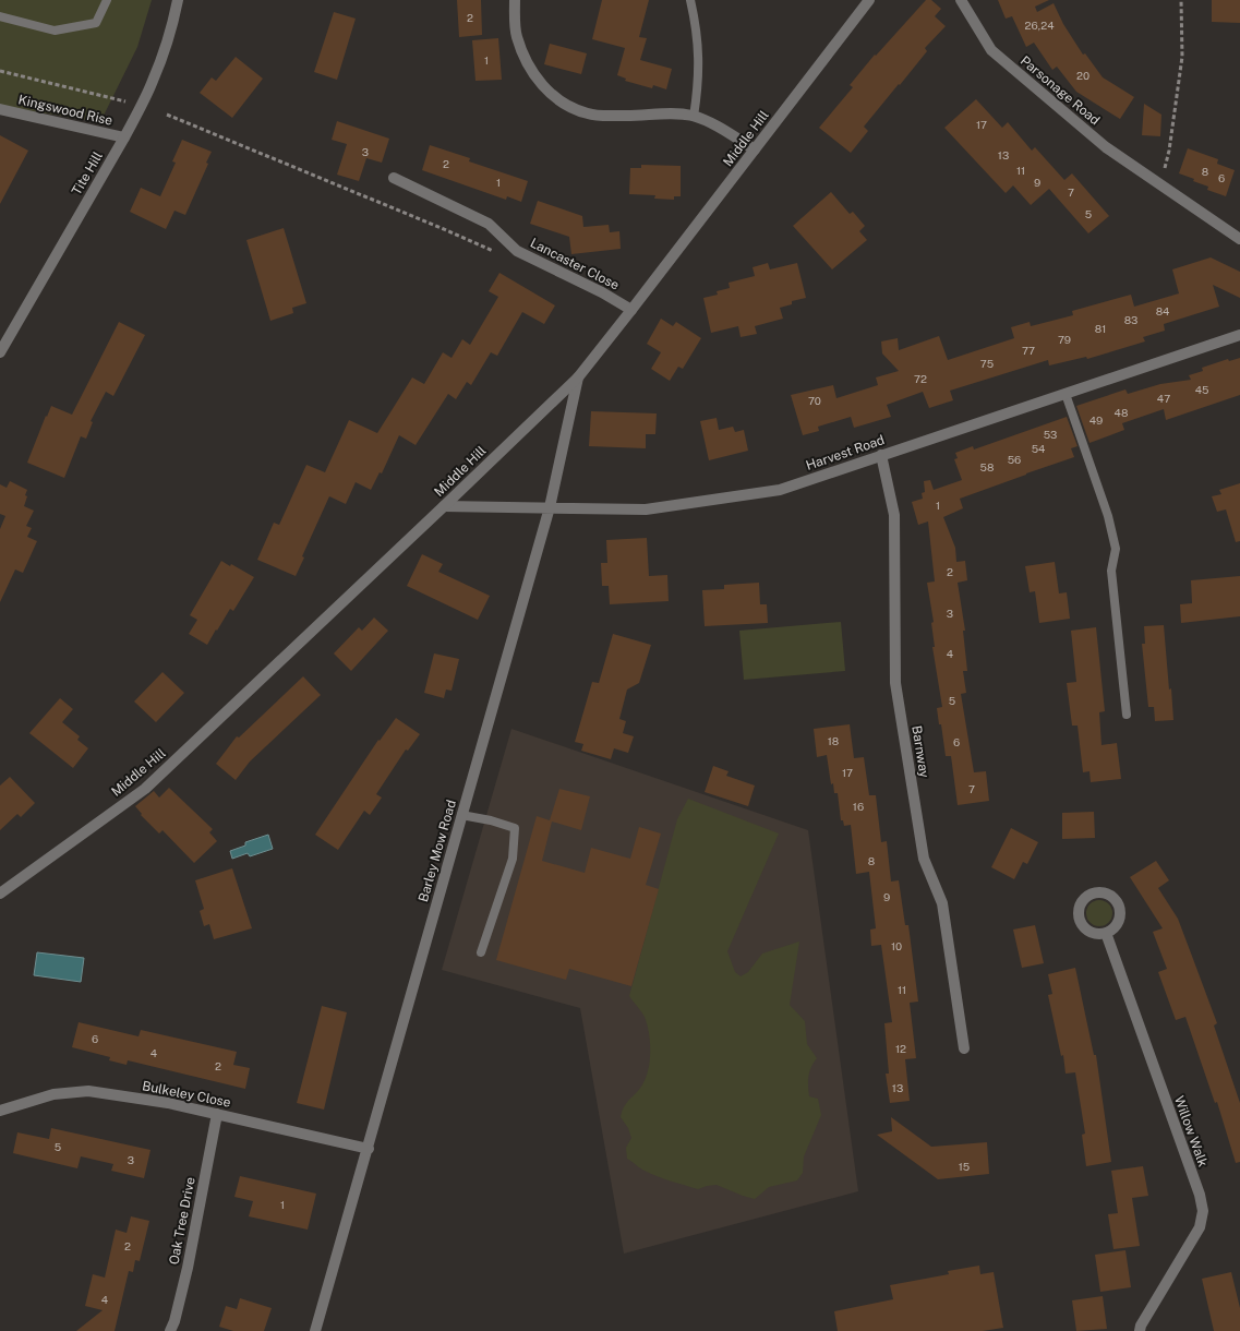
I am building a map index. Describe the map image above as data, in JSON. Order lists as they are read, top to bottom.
{
  "streets": {
    "street": [
      "Parsonage Road",
      "Kingswood Rise",
      "Middle Hill",
      "Tite Hill",
      "Lancaster Close",
      "Harvest Road",
      "Barnway",
      "Barley Mow Road",
      "Bulkeley Close",
      "Willow Walk",
      "Oak Tree Drive"
    ]
  },
  "crossings": [
    ["Kingswood Rise", "Tite Hill"],
    ["Middle Hill", "Lancaster Close"],
    ["Middle Hill", "Harvest Road"],
    ["Middle Hill", "Barley Mow Road"],
    ["Harvest Road", "Barnway"],
    ["Harvest Road", "Barley Mow Road"],
    ["Barley Mow Road", "Bulkeley Close"],
    ["Bulkeley Close", "Oak Tree Drive"]
  ],
  "house_numbers": [
    "2",
    "26,24",
    "1",
    "20",
    "17",
    "3",
    "13",
    "2",
    "11",
    "8",
    "6",
    "1",
    "9",
    "7",
    "5",
    "84",
    "83",
    "81",
    "79",
    "77",
    "75",
    "72",
    "45",
    "47",
    "70",
    "48",
    "49",
    "53",
    "54",
    "56",
    "58",
    "1",
    "2",
    "3",
    "4",
    "5",
    "18",
    "6",
    "17",
    "7",
    "16",
    "8",
    "9",
    "10",
    "11",
    "6",
    "12",
    "4",
    "2",
    "13",
    "5",
    "3",
    "15",
    "1",
    "2",
    "4"
  ]
}
